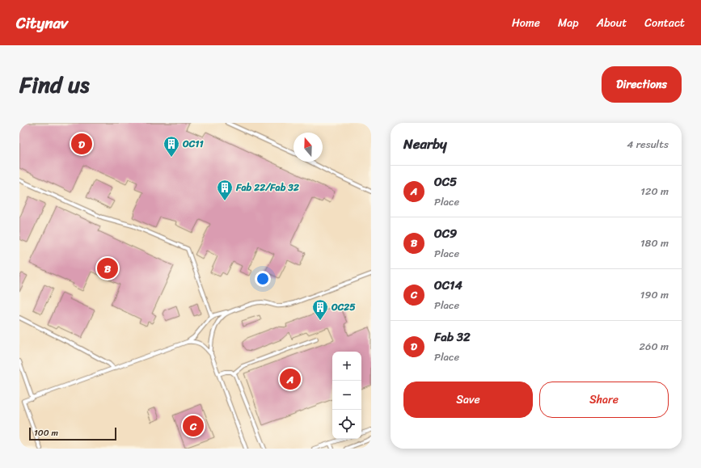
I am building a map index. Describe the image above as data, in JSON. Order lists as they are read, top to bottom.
{
  "places": {
    "building": ["OC11", "Fab 22/Fab 32", "OC25"]
  },
  "scale_bar": "100 m",
  "north": "top",
  "page": {
    "header": "Citynav",
    "nav": [
      "Home",
      "Map",
      "About",
      "Contact"
    ],
    "title": "Find us",
    "buttons": [
      "Directions",
      ["Save", "Share"]
    ],
    "heading": ["Nearby", "4 results"],
    "pins": [
      "D",
      "B",
      "A",
      "C"
    ],
    "list": [
      {
        "mark": "A",
        "name": "OC5",
        "note": "Place",
        "value": "120 m"
      },
      {
        "mark": "B",
        "name": "OC9",
        "note": "Place",
        "value": "180 m"
      },
      {
        "mark": "C",
        "name": "OC14",
        "note": "Place",
        "value": "190 m"
      },
      {
        "mark": "D",
        "name": "Fab 32",
        "note": "Place",
        "value": "260 m"
      }
    ],
    "map_buttons": ["+", "−"],
    "scale": "100 m"
  }
}
